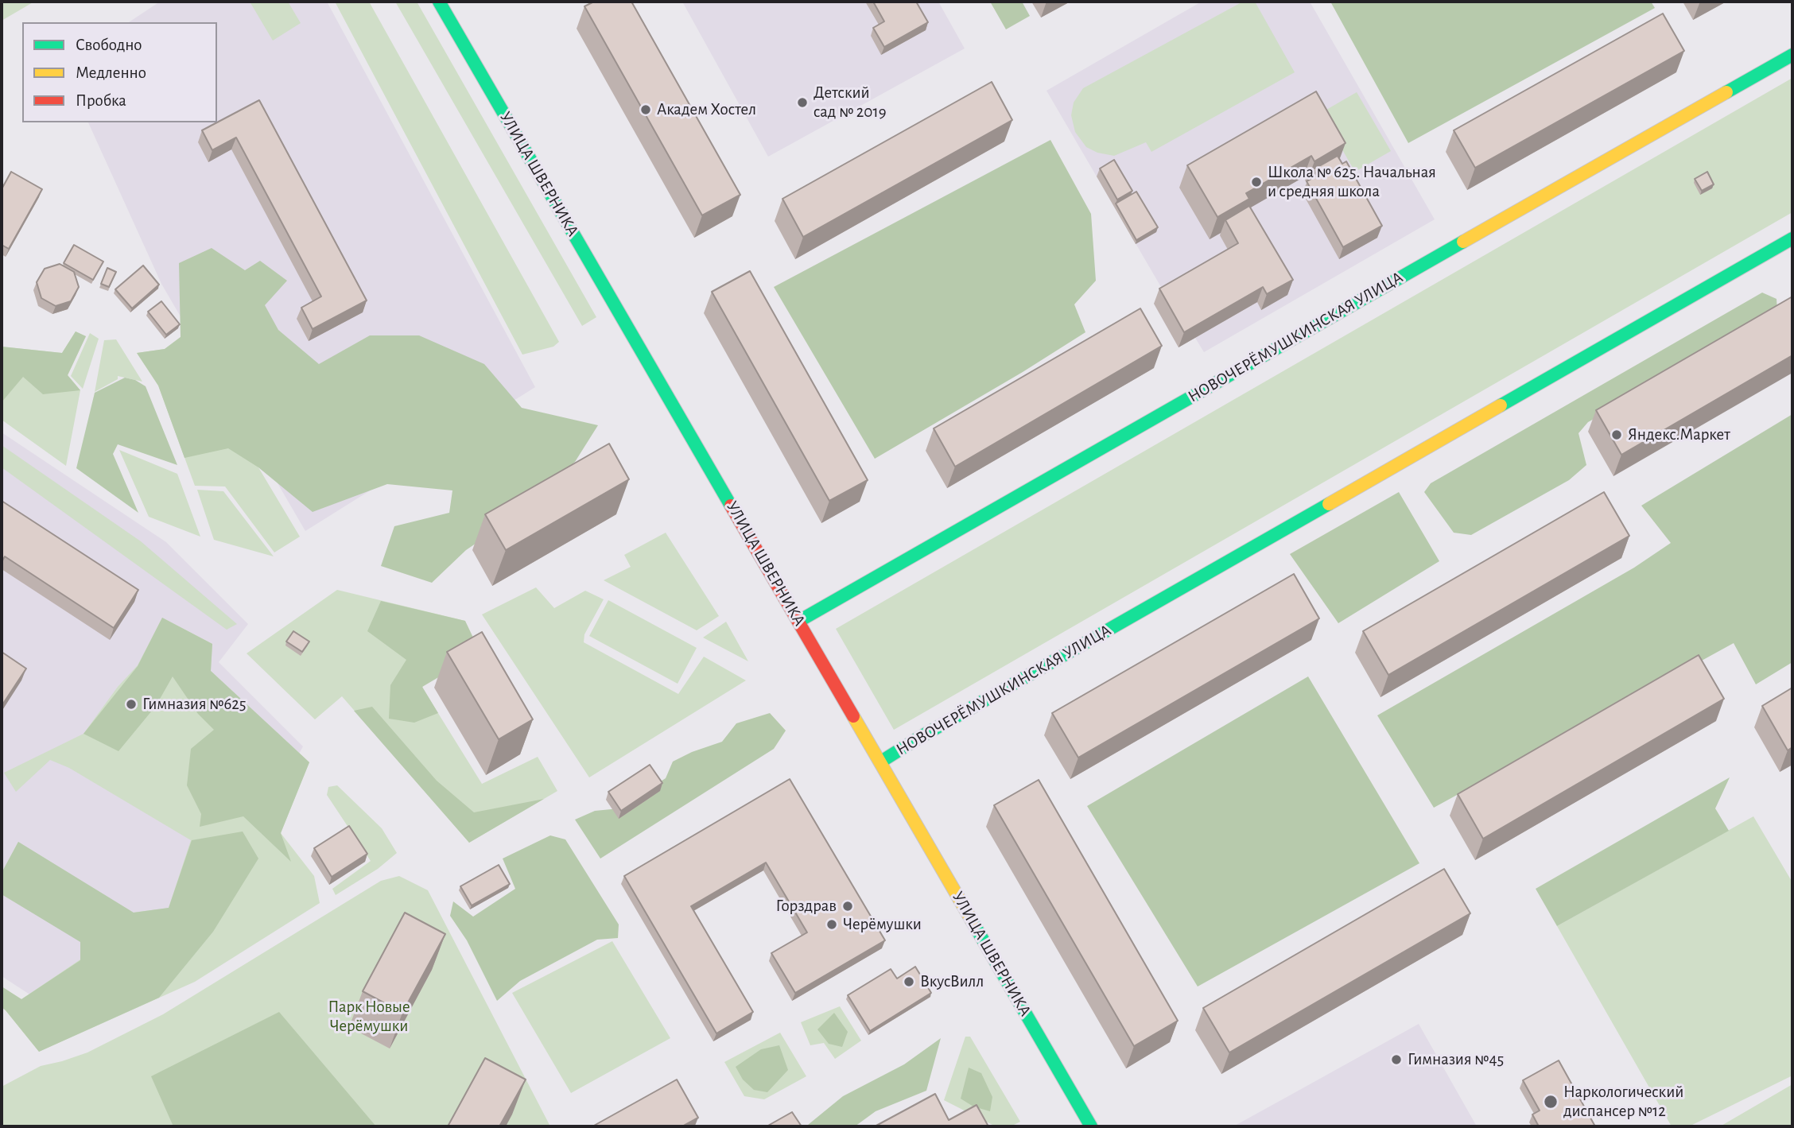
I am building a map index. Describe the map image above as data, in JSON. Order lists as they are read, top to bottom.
{
  "streets": {
    "street": ["УЛИЦА ШВЕРНИКА", "НОВОЧЕРЁМУШКИНСКАЯ УЛИЦА"]
  },
  "crossings": [
    ["УЛИЦА ШВЕРНИКА", "НОВОЧЕРЁМУШКИНСКАЯ УЛИЦА"]
  ],
  "parks": ["Парк Новые Черёмушки"],
  "places": [
    "Детский сад № 2019",
    "Академ Хостел",
    "Школа № 625. Начальная и средняя школа",
    "Яндекс.Маркет",
    "Гимназия №625",
    "Горздрав",
    "Черёмушки",
    "ВкусВилл",
    "Гимназия №45",
    "Наркологический диспансер №12"
  ],
  "legend": ["Свободно", "Медленно", "Пробка"]
}
